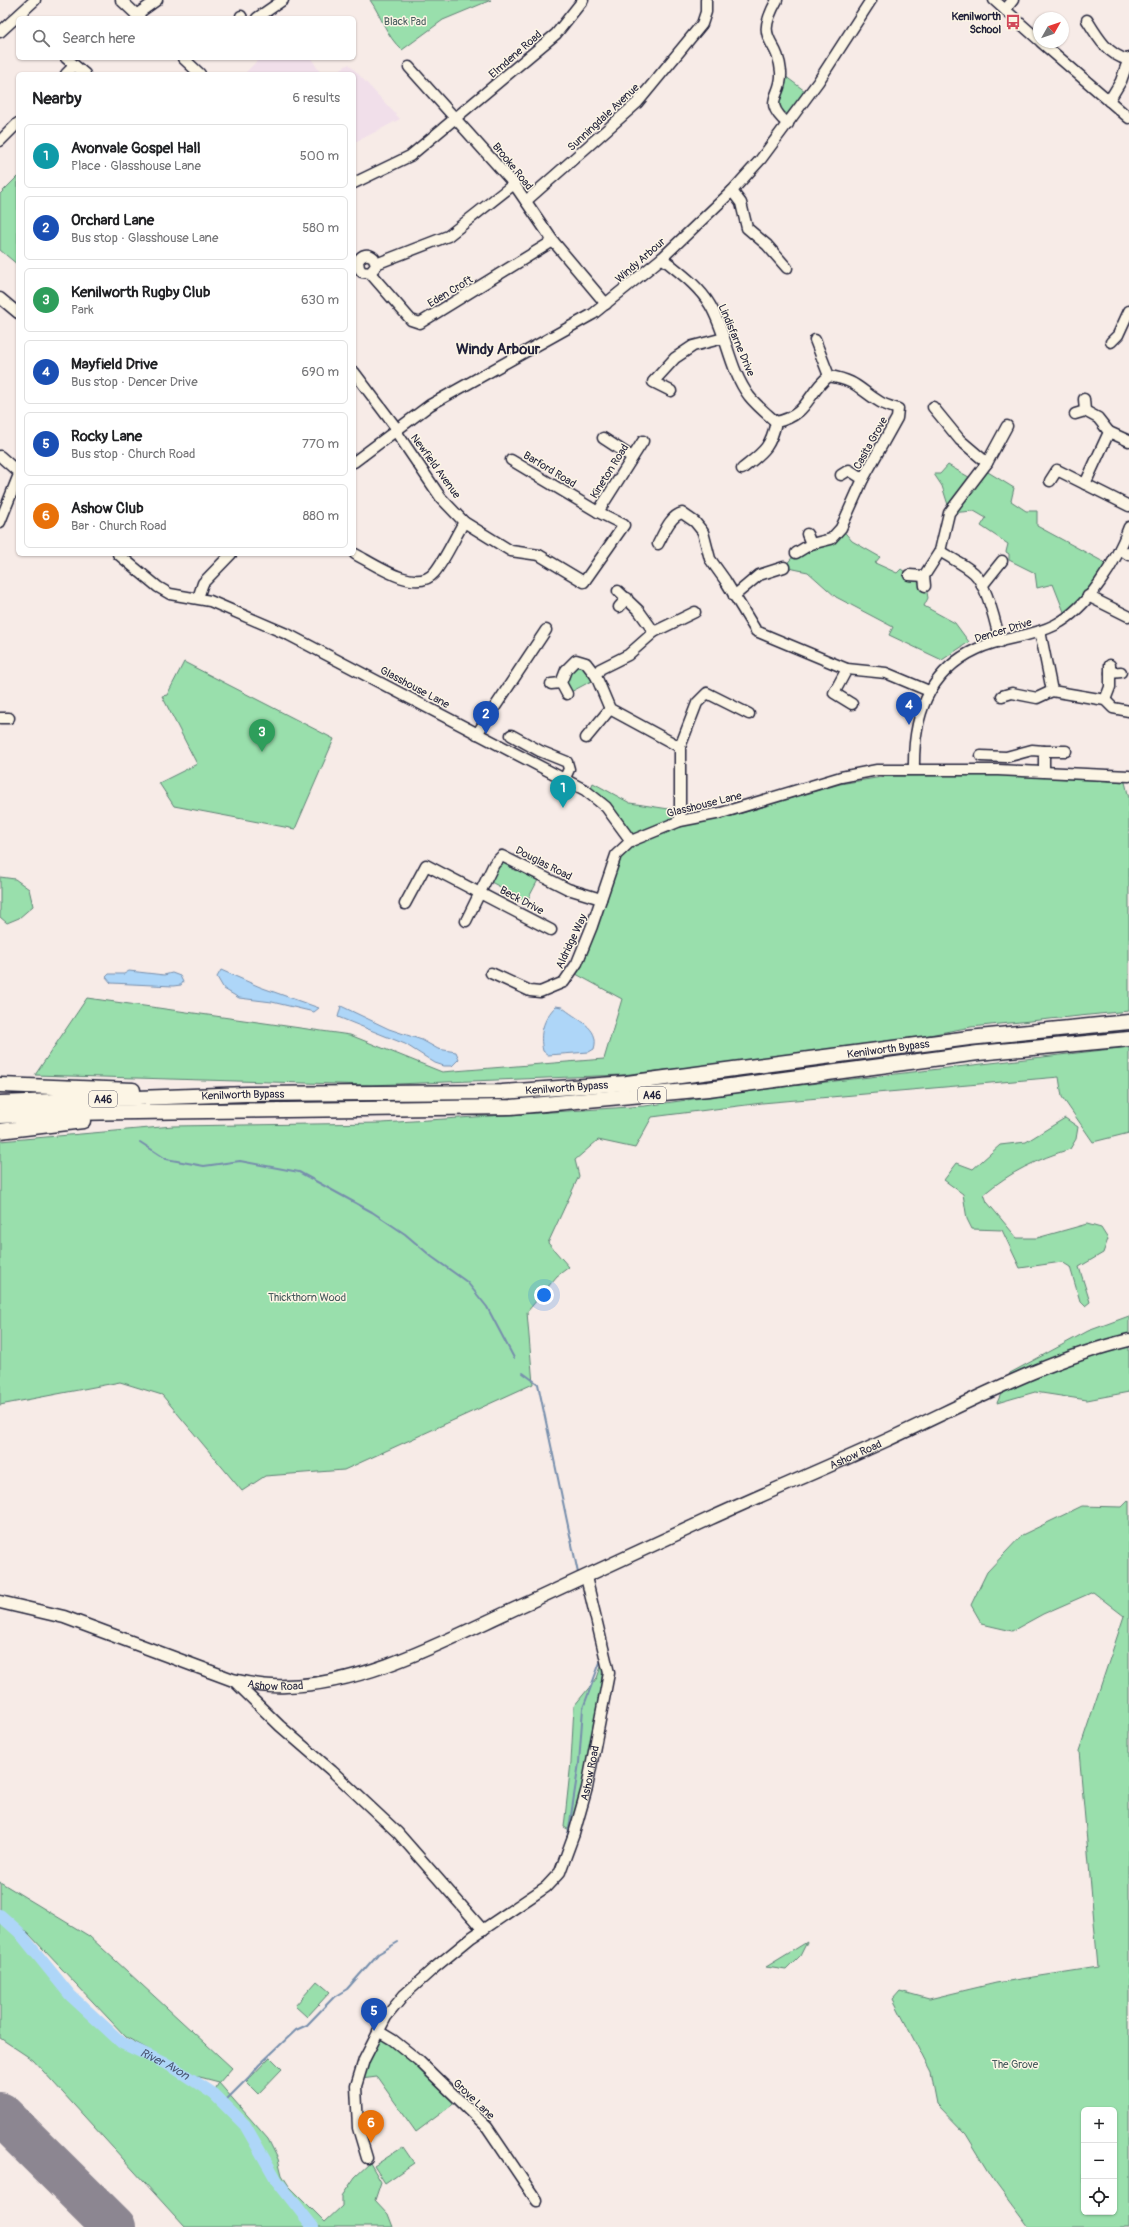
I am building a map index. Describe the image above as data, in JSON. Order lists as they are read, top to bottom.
{
  "streets": {
    "highway": ["Kenilworth Bypass", "A46"],
    "main road": ["Ashow Road"],
    "street": [
      "Elmdene Road",
      "Sunningdale Avenue",
      "Brooke Road",
      "Windy Arbour",
      "Eden Croft",
      "Lindisfarne Drive",
      "Casita Grove",
      "Newfield Avenue",
      "Barford Road",
      "Kineton Road",
      "Dencer Drive",
      "Glasshouse Lane",
      "Douglas Road",
      "Beck Drive",
      "Aldridge Way",
      "Grove Lane"
    ]
  },
  "crossings": [
    ["Elmdene Road", "Brooke Road"],
    ["Sunningdale Avenue", "Brooke Road"],
    ["Brooke Road", "Windy Arbour"],
    ["Brooke Road", "Eden Croft"],
    ["Windy Arbour", "Lindisfarne Drive"],
    ["Windy Arbour", "Newfield Avenue"],
    ["Newfield Avenue", "Kineton Road"],
    ["Barford Road", "Kineton Road"],
    ["Dencer Drive", "Glasshouse Lane"],
    ["Glasshouse Lane", "Aldridge Way"],
    ["Douglas Road", "Beck Drive"],
    ["Douglas Road", "Aldridge Way"],
    ["Ashow Road", "Grove Lane"]
  ],
  "districts": ["Windy Arbour"],
  "water": ["River Avon"],
  "parks": ["Black Pad", "Thickthorn Wood", "The Grove"],
  "places": {
    "bus stop": ["Kenilworth School"]
  },
  "north": "top right",
  "page": {
    "search": "Search here",
    "heading": ["Nearby", "6 results"],
    "list": [
      {
        "mark": "1",
        "name": "Avonvale Gospel Hall",
        "note": "Place · Glasshouse Lane",
        "value": "500 m"
      },
      {
        "mark": "2",
        "name": "Orchard Lane",
        "note": "Bus stop · Glasshouse Lane",
        "value": "580 m"
      },
      {
        "mark": "3",
        "name": "Kenilworth Rugby Club",
        "note": "Park",
        "value": "630 m"
      },
      {
        "mark": "4",
        "name": "Mayfield Drive",
        "note": "Bus stop · Dencer Drive",
        "value": "690 m"
      },
      {
        "mark": "5",
        "name": "Rocky Lane",
        "note": "Bus stop · Church Road",
        "value": "770 m"
      },
      {
        "mark": "6",
        "name": "Ashow Club",
        "note": "Bar · Church Road",
        "value": "880 m"
      }
    ],
    "pins": [
      "4",
      "2",
      "3",
      "1",
      "5",
      "6"
    ],
    "map_buttons": ["+", "−"]
  }
}
